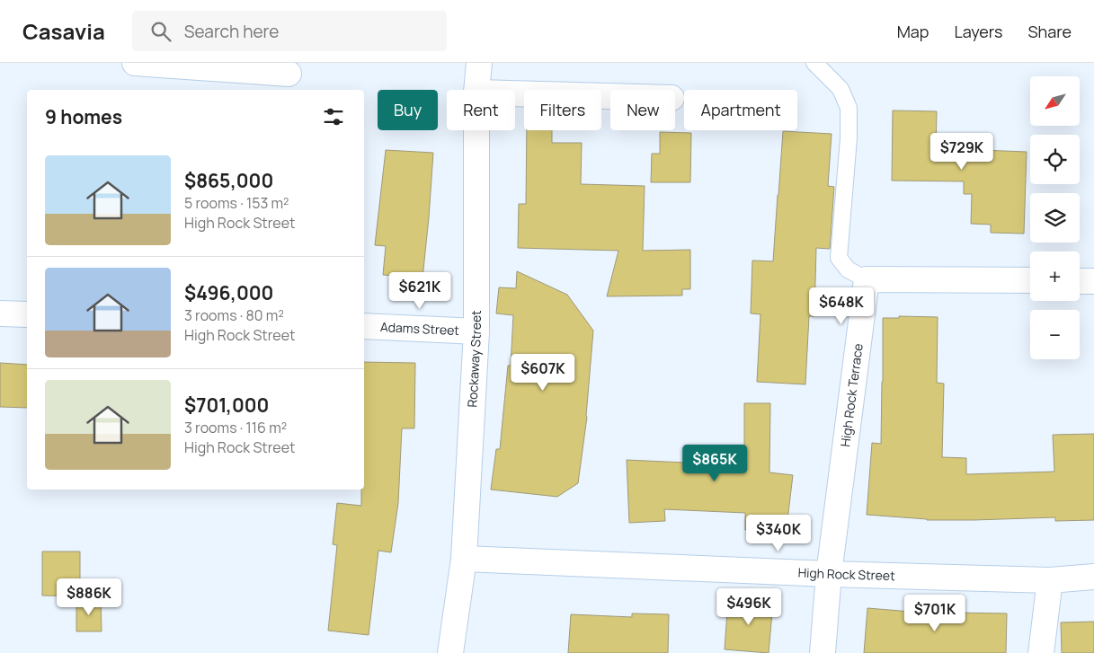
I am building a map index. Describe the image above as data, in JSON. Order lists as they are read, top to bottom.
{
  "streets": {
    "street": [
      "Adams Street",
      "Rockaway Street",
      "High Rock Terrace",
      "High Rock Street"
    ]
  },
  "crossings": [
    ["Adams Street", "Rockaway Street"],
    ["Rockaway Street", "High Rock Street"],
    ["High Rock Terrace", "High Rock Street"]
  ],
  "north": "bottom left",
  "page": {
    "header": "Casavia",
    "search": "Search here",
    "nav": ["Map", "Layers", "Share"],
    "map_buttons": ["+", "−"],
    "chip": [
      "Buy",
      "Rent",
      "Filters",
      "New",
      "Apartment"
    ],
    "heading": "9 homes",
    "price": [
      "$729K",
      "$621K",
      "$648K",
      "$607K",
      "$865K",
      "$340K",
      "$886K",
      "$496K",
      "$701K"
    ],
    "list": [
      {
        "name": "$865,000",
        "note": "5 rooms · 153 m² · High Rock Street"
      },
      {
        "name": "$496,000",
        "note": "3 rooms · 80 m² · High Rock Street"
      },
      {
        "name": "$701,000",
        "note": "3 rooms · 116 m² · High Rock Street"
      }
    ]
  }
}
